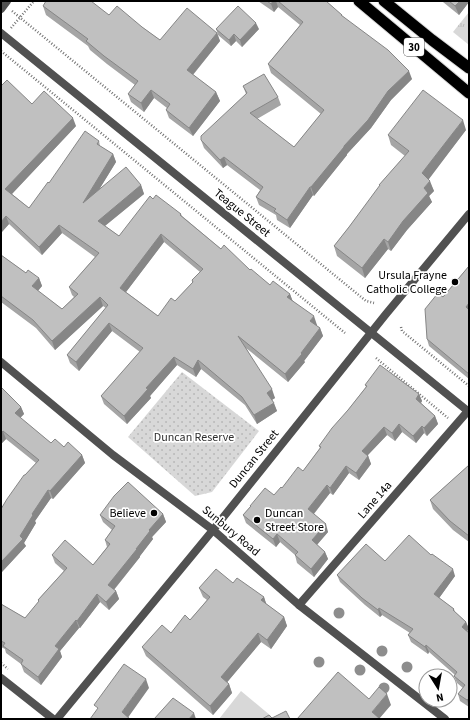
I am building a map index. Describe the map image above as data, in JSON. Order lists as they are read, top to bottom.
{
  "streets": {
    "highway": ["30"],
    "street": [
      "Teague Street",
      "Duncan Street",
      "Lane 14a",
      "Sunbury Road"
    ]
  },
  "crossings": [
    ["Teague Street", "Duncan Street"],
    ["Teague Street", "Lane 14a"],
    ["Duncan Street", "Sunbury Road"],
    ["Lane 14a", "Sunbury Road"]
  ],
  "parks": ["Duncan Reserve"],
  "places": ["Ursula Frayne Catholic College", "Believe", "Duncan Street Store"],
  "north": "bottom"
}
